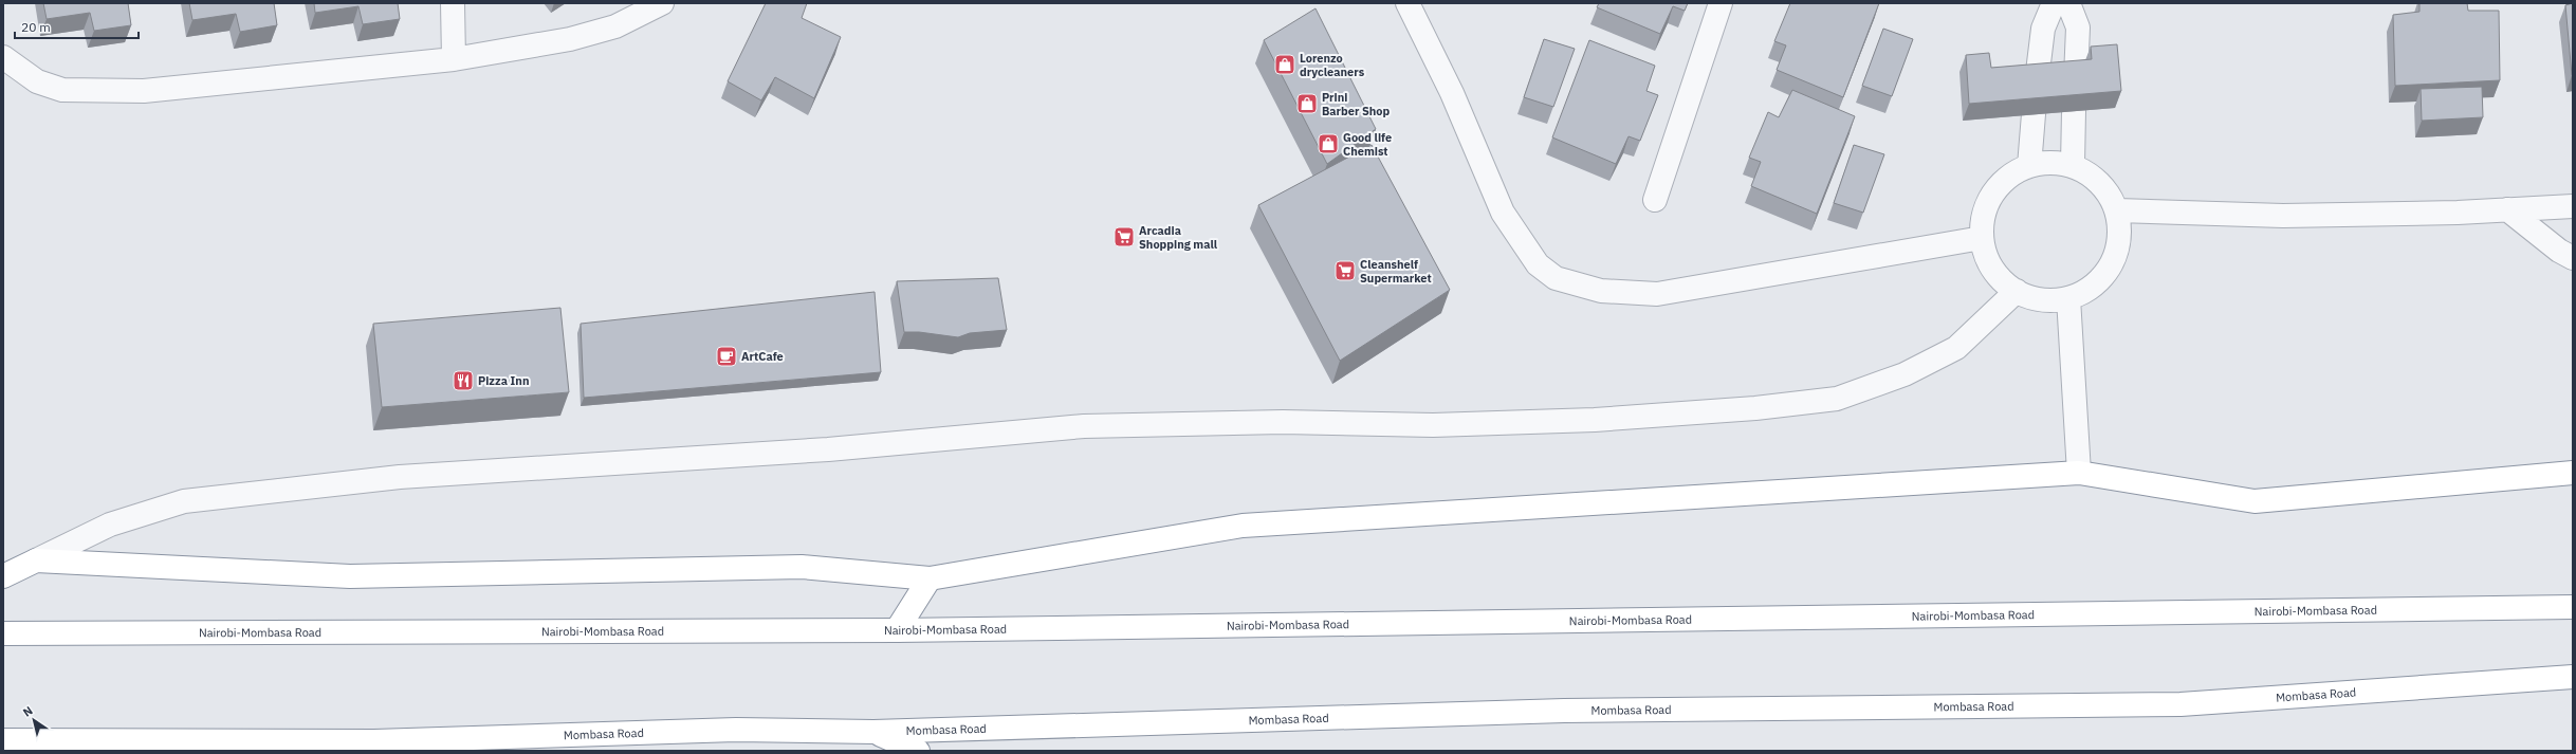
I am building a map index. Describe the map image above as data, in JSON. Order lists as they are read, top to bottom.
{
  "streets": {
    "highway": ["Nairobi-Mombasa Road", "Mombasa Road"]
  },
  "places": {
    "shop": ["Lorenzo drycleaners", "Prini Barber Shop", "Good life Chemist"],
    "supermarket": ["Arcadia Shopping mall", "Cleanshelf Supermarket"],
    "cafe": ["ArtCafe"],
    "restaurant": ["Pizza Inn"]
  },
  "scale_bar": "20 m",
  "north": "top left"
}
